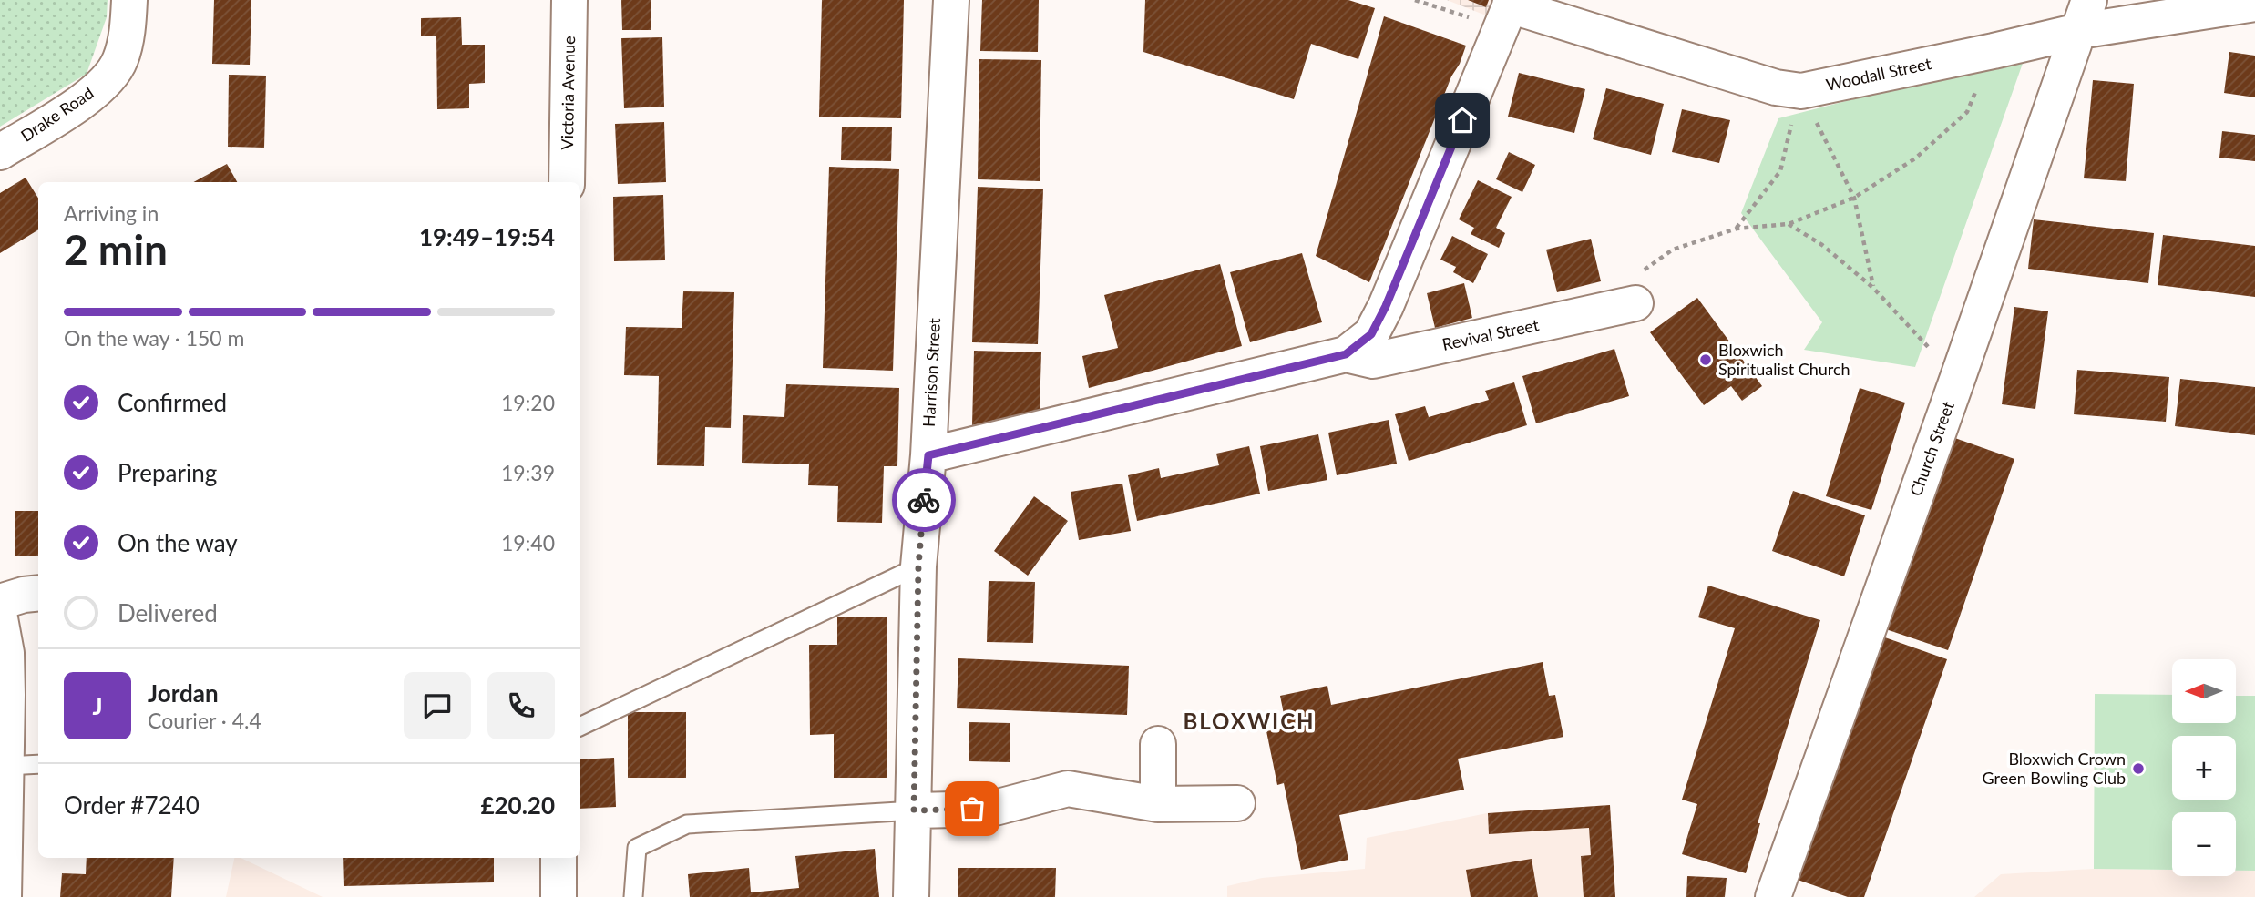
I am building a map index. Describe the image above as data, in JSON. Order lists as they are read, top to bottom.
{
  "streets": {
    "street": [
      "Woodall Street",
      "Victoria Avenue",
      "Drake Road",
      "Revival Street",
      "Harrison Street",
      "Church Street"
    ]
  },
  "crossings": [
    ["Woodall Street", "Revival Street"],
    ["Woodall Street", "Church Street"],
    ["Revival Street", "Harrison Street"]
  ],
  "districts": ["BLOXWICH"],
  "places": ["Bloxwich Spiritualist Church", "Bloxwich Crown Green Bowling Club"],
  "north": "left",
  "page": {
    "heading": ["2 min", "Arriving in", "19:49–19:54"],
    "panel": [
      "Jordan",
      "Courier · 4.4",
      "Order #7240",
      "£20.20"
    ],
    "bar": "On the way · 150 m",
    "list": [
      ["Confirmed", "19:20"],
      ["Preparing", "19:39"],
      ["On the way", "19:40"],
      "Delivered"
    ],
    "map_buttons": ["+", "−"],
    "round": "J"
  }
}
